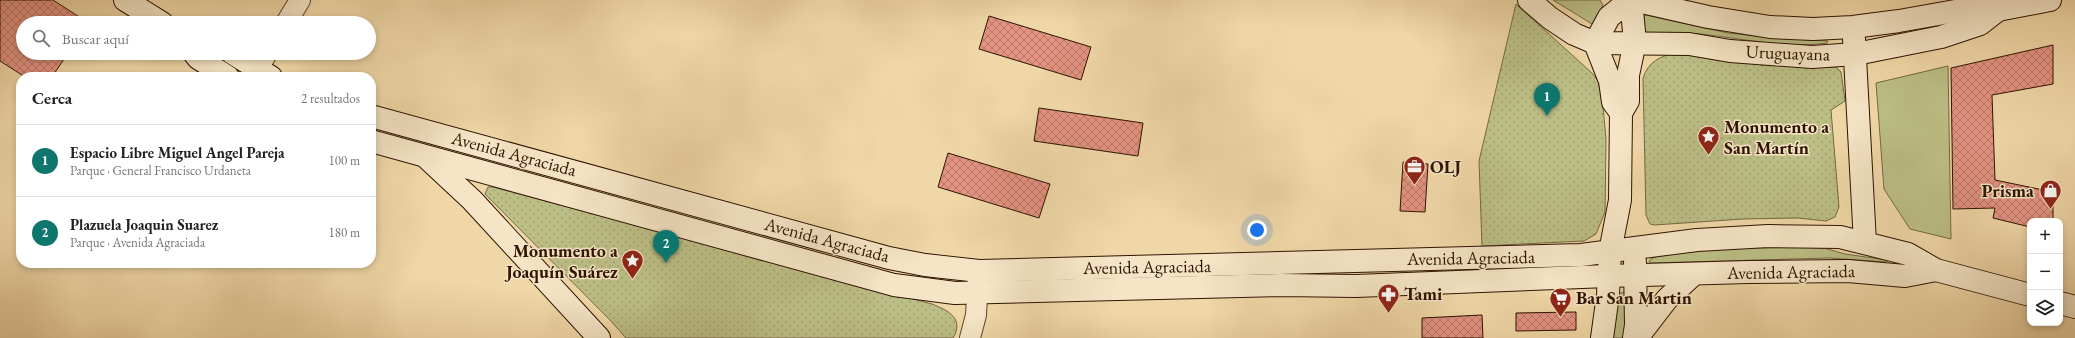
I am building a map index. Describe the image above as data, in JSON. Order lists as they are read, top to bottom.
{
  "streets": {
    "main road": ["Uruguayana", "Avenida Agraciada"]
  },
  "places": {
    "place": ["Monumento a San Martín", "Monumento a Joaquín Suárez"],
    "office": ["OLJ"],
    "shop": ["Prisma"],
    "pharmacy": ["Tami"],
    "supermarket": ["Bar San Martin"]
  },
  "page": {
    "search": "Buscar aquí",
    "heading": ["Cerca", "2 resultados"],
    "pins": ["1", "2"],
    "list": [
      {
        "mark": "1",
        "name": "Espacio Libre Miguel Angel Pareja",
        "note": "Parque · General Francisco Urdaneta",
        "value": "100 m"
      },
      {
        "mark": "2",
        "name": "Plazuela Joaquin Suarez",
        "note": "Parque · Avenida Agraciada",
        "value": "180 m"
      }
    ],
    "map_buttons": ["+", "−"]
  }
}
